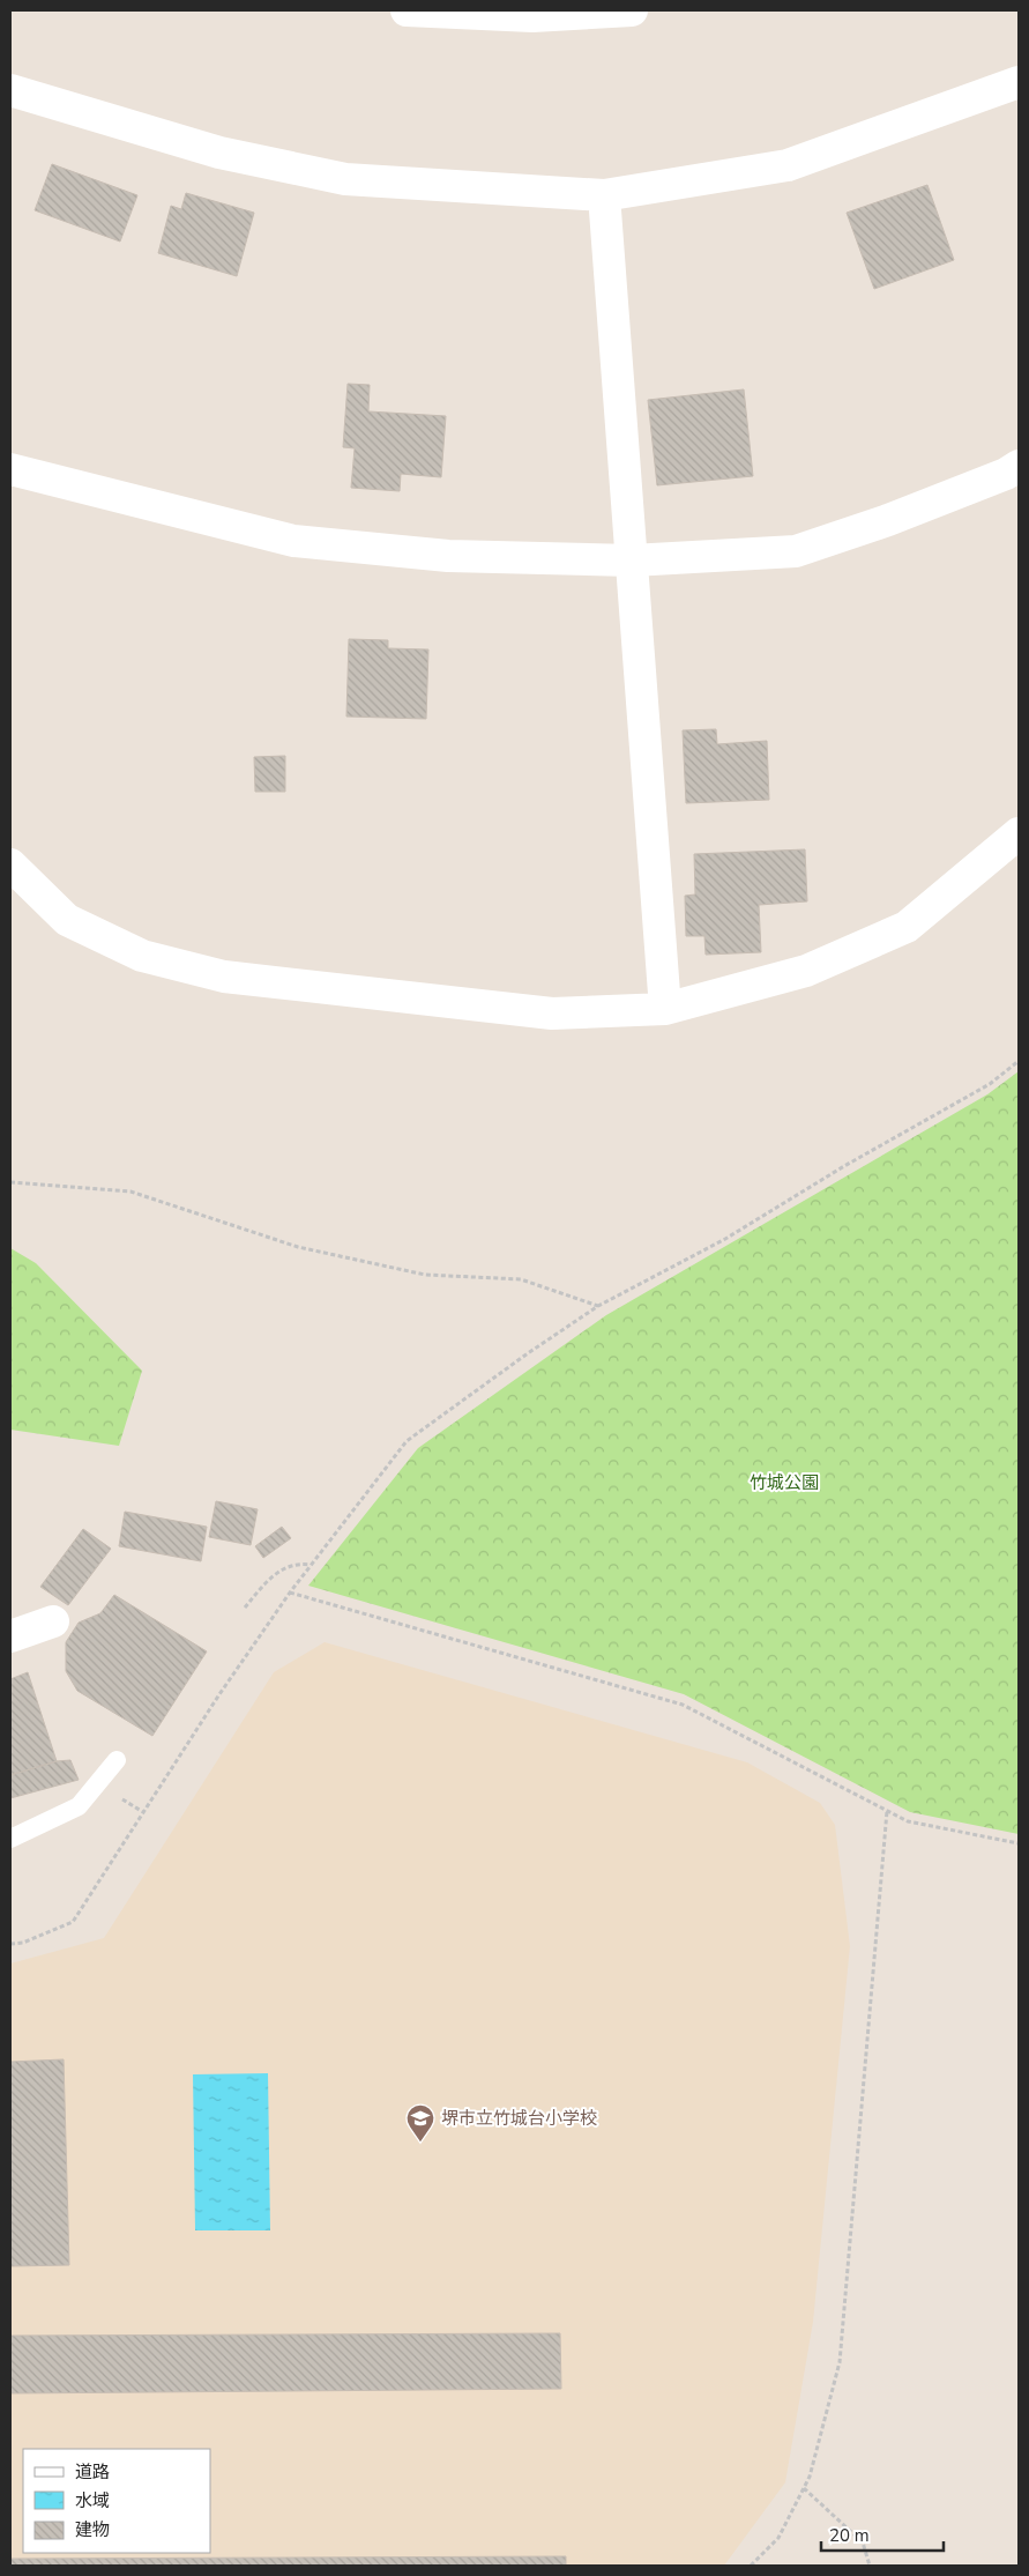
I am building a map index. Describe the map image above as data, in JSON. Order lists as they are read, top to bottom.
{
  "parks": ["竹城公園"],
  "places": {
    "school or university": ["堺市立竹城台小学校"]
  },
  "legend": ["道路", "水域", "建物"],
  "scale_bar": "20 m"
}
